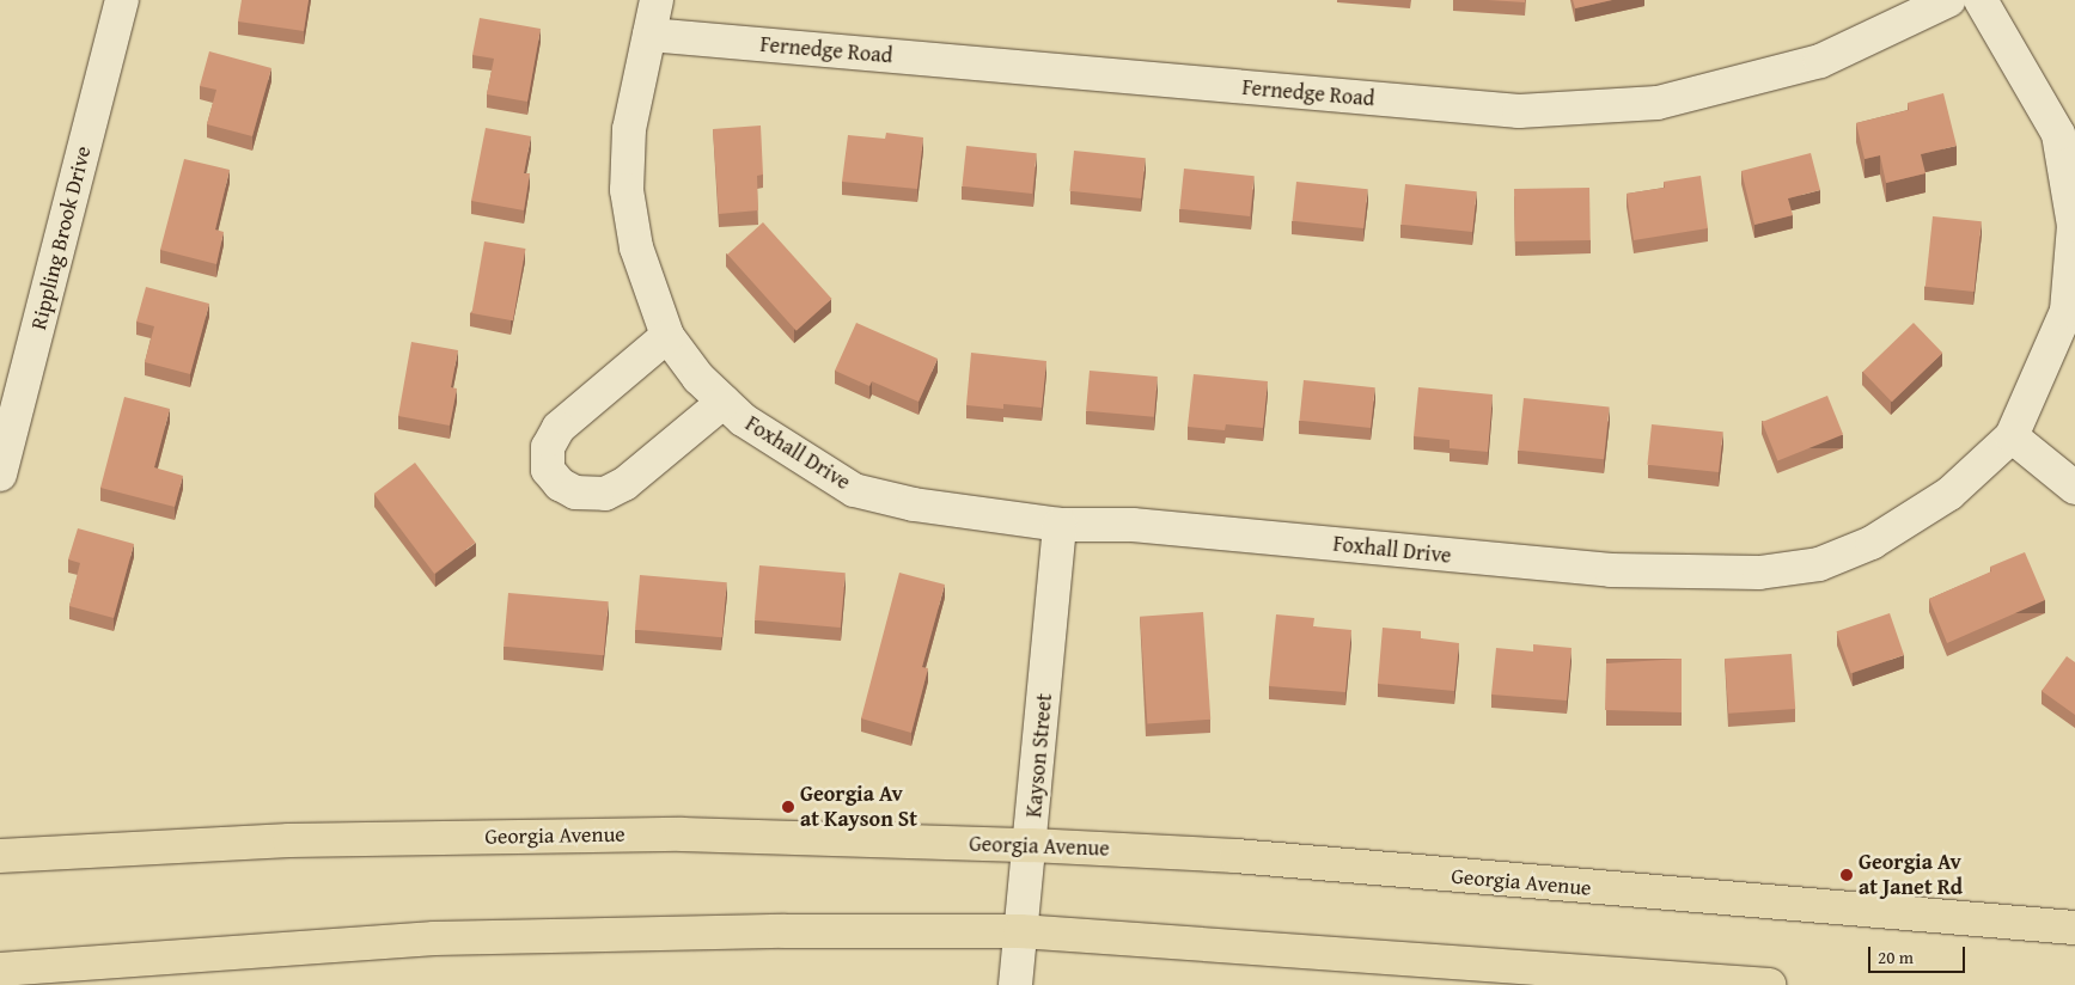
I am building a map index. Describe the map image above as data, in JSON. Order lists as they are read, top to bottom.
{
  "streets": {
    "main road": ["Georgia Avenue"],
    "street": [
      "Fernedge Road",
      "Rippling Brook Drive",
      "Foxhall Drive",
      "Kayson Street"
    ]
  },
  "crossings": [
    ["Fernedge Road", "Foxhall Drive"],
    ["Foxhall Drive", "Kayson Street"],
    ["Kayson Street", "Georgia Avenue"]
  ],
  "places": ["Georgia Av at Kayson St", "Georgia Av at Janet Rd"],
  "scale_bar": "20 m"
}
